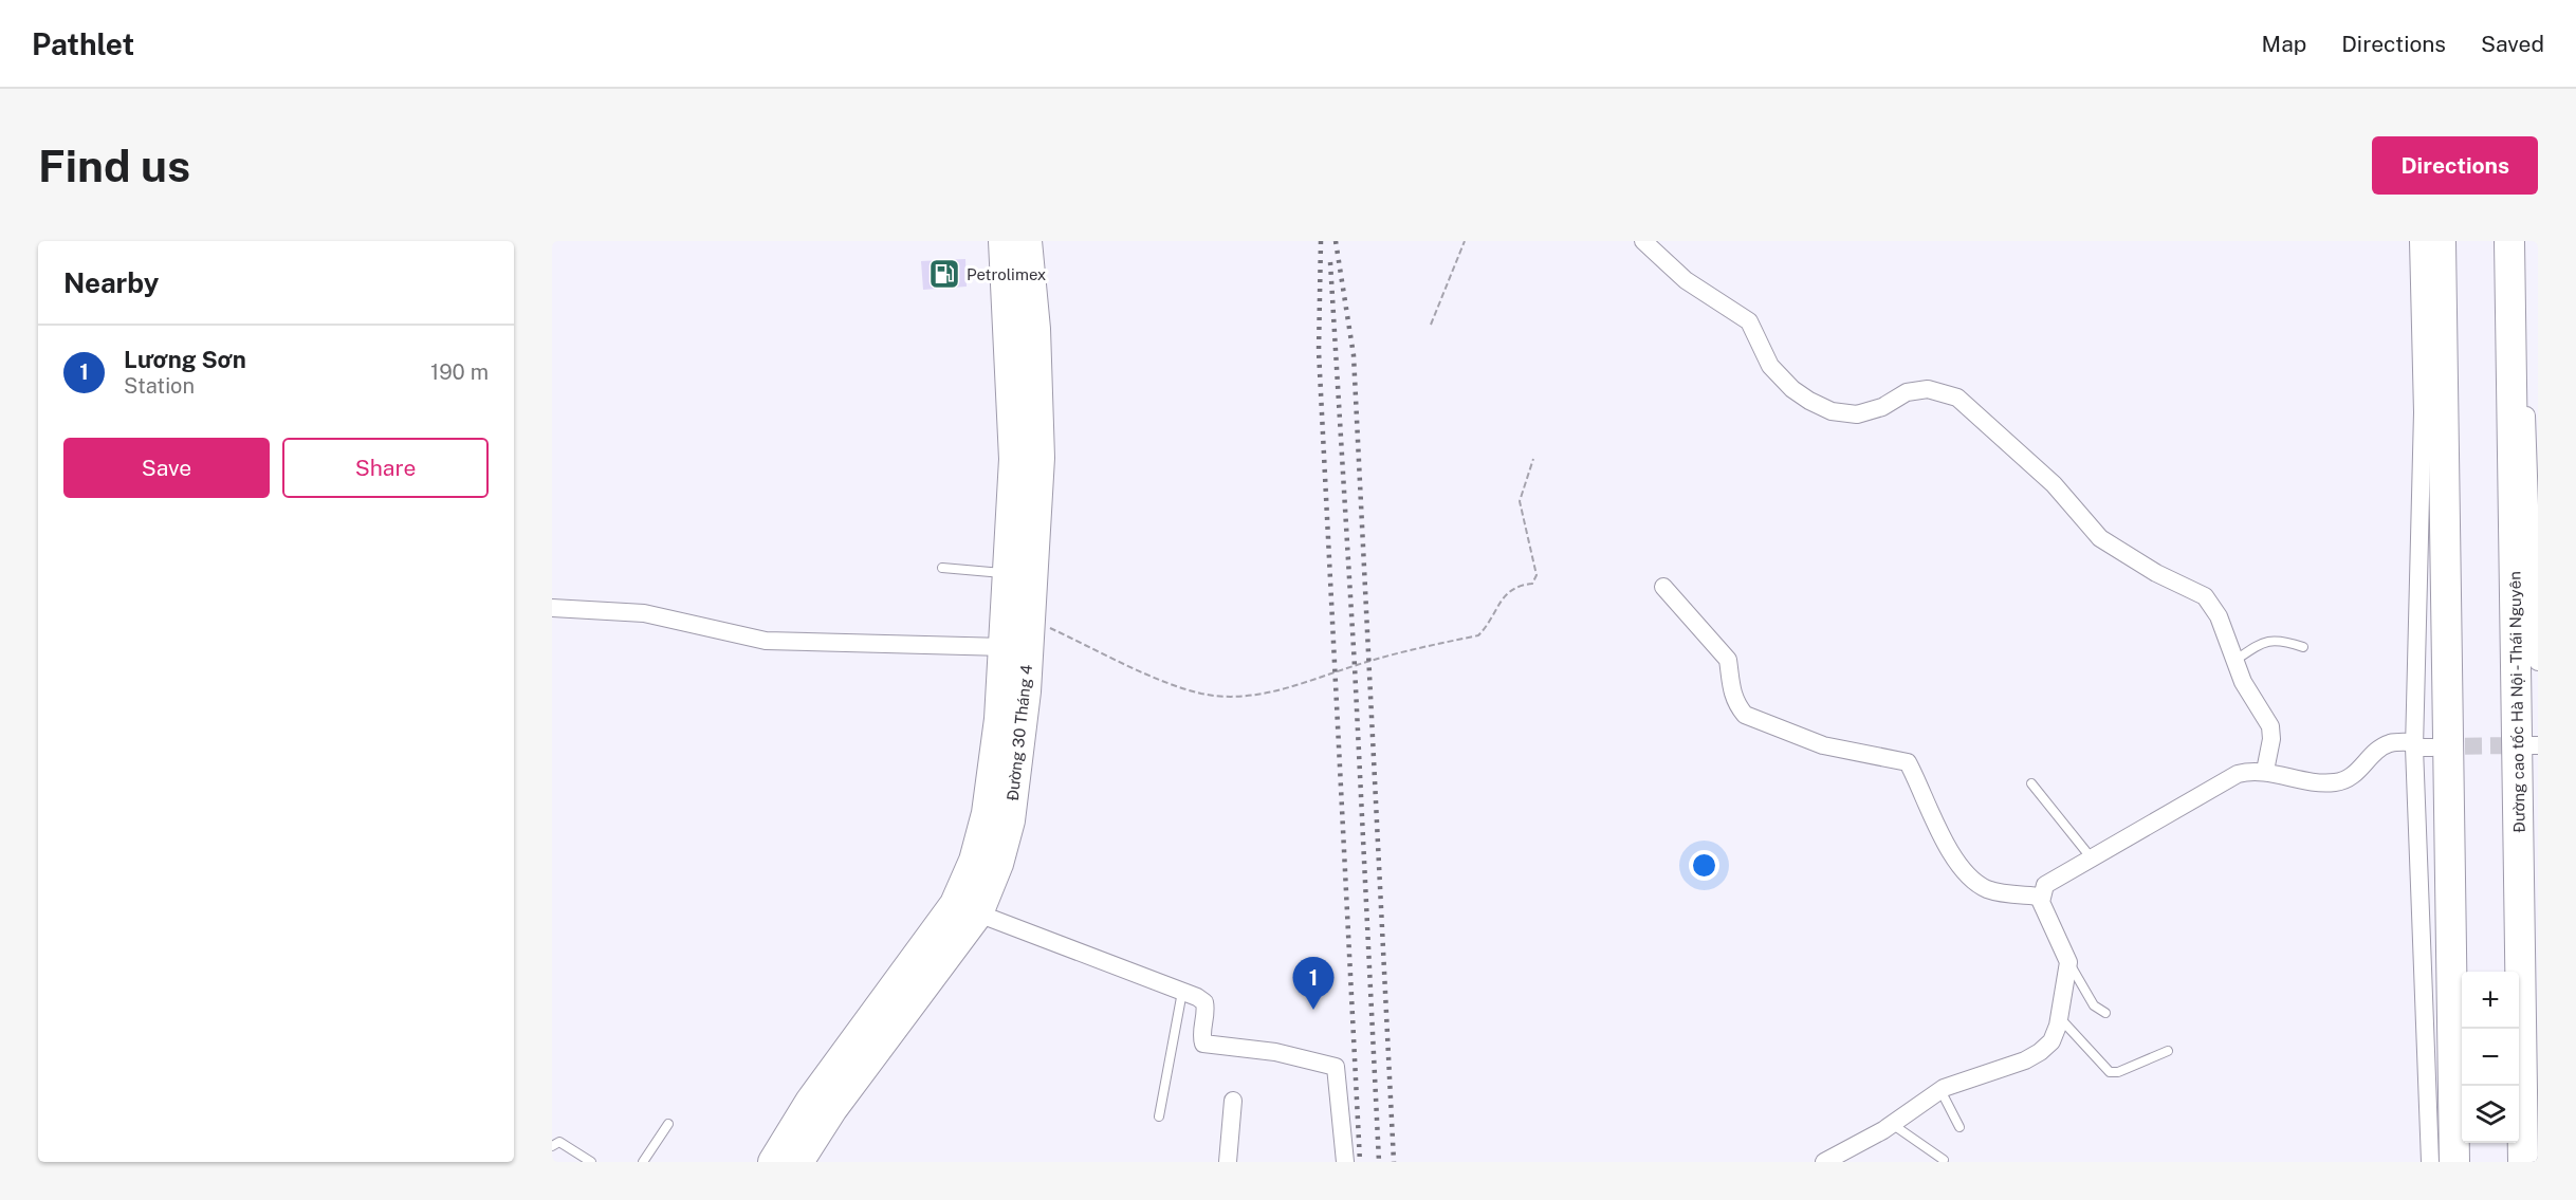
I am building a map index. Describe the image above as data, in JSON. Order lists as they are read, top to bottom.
{
  "streets": {
    "highway": ["Đường cao tốc Hà Nội - Thái Nguyên", "Đường 30 Tháng 4"]
  },
  "places": {
    "fuel station": ["Petrolimex"]
  },
  "page": {
    "header": "Pathlet",
    "nav": ["Map", "Directions", "Saved"],
    "buttons": [
      "Directions",
      ["Save", "Share"]
    ],
    "title": "Find us",
    "heading": "Nearby",
    "list": [
      {
        "mark": "1",
        "name": "Lương Sơn",
        "note": "Station",
        "value": "190 m"
      }
    ],
    "pins": "1",
    "map_buttons": ["+", "−"]
  }
}
